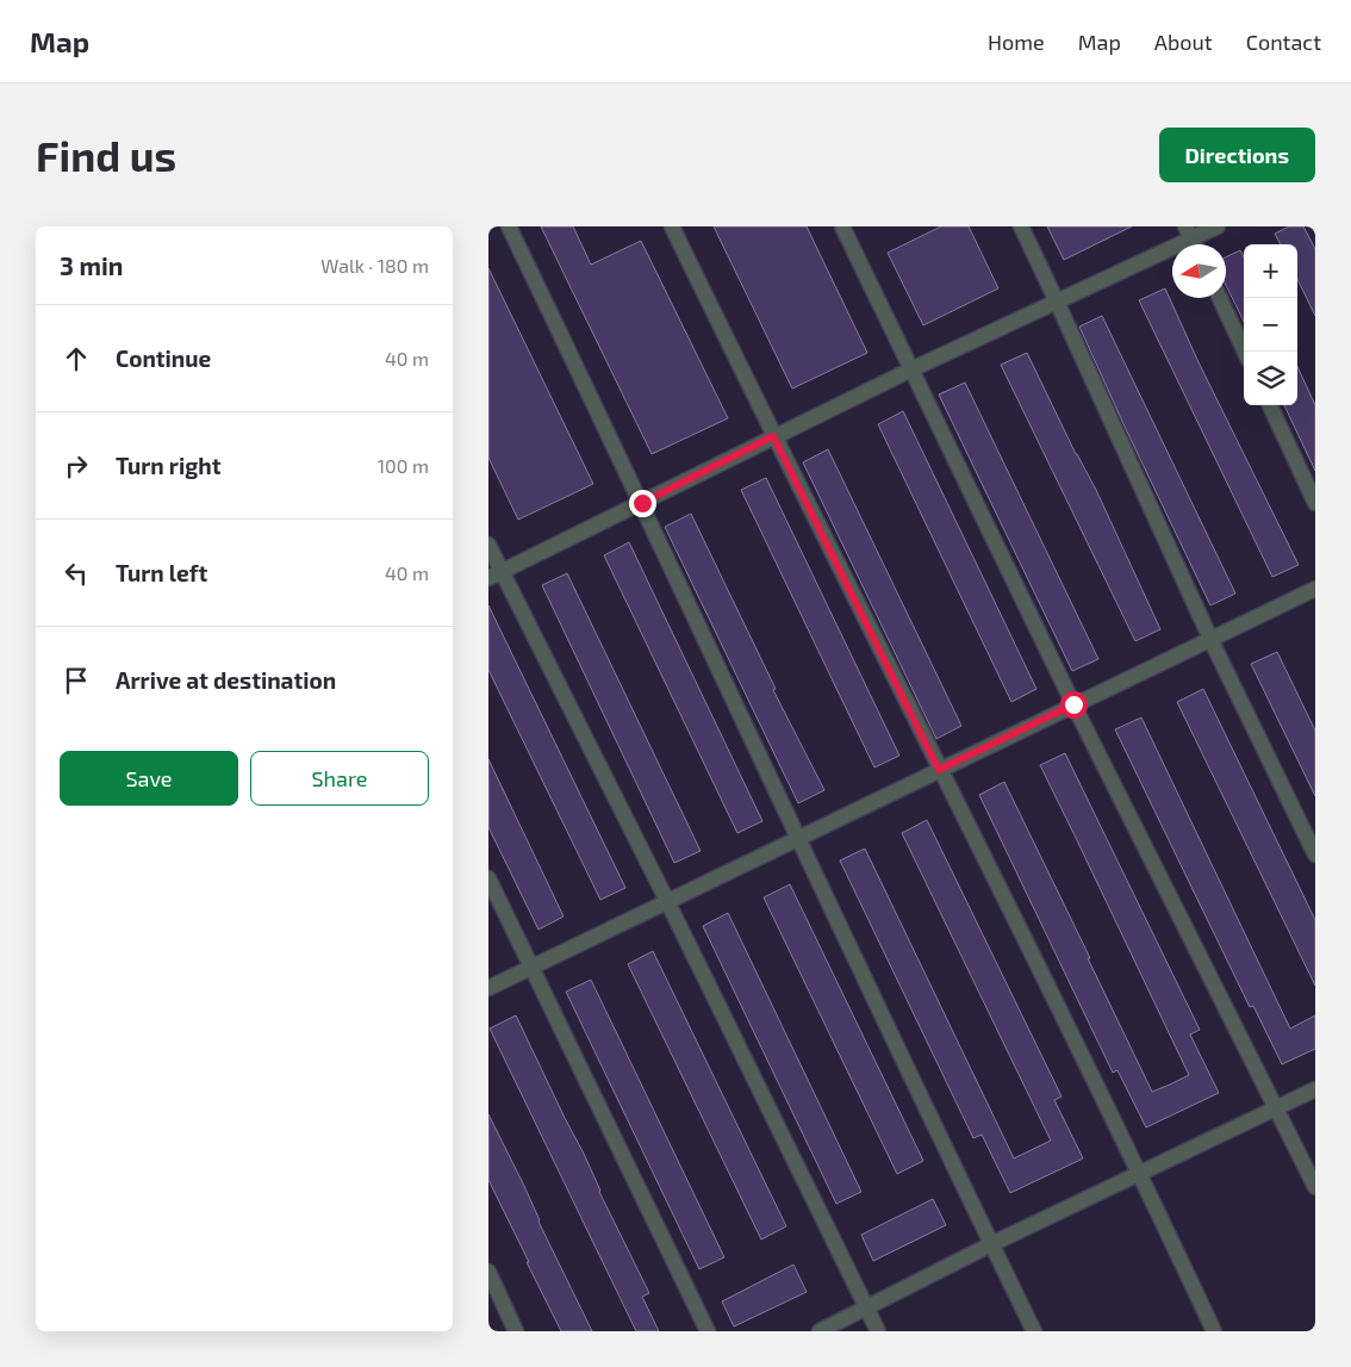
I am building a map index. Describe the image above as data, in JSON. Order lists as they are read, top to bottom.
{
  "north": "left",
  "page": {
    "header": "Map",
    "nav": [
      "Home",
      "Map",
      "About",
      "Contact"
    ],
    "buttons": [
      "Directions",
      ["Save", "Share"]
    ],
    "title": "Find us",
    "heading": ["3 min", "Walk · 180 m"],
    "map_buttons": ["+", "−"],
    "list": [
      ["Continue", "40 m"],
      ["Turn right", "100 m"],
      ["Turn left", "40 m"],
      "Arrive at destination"
    ]
  }
}
